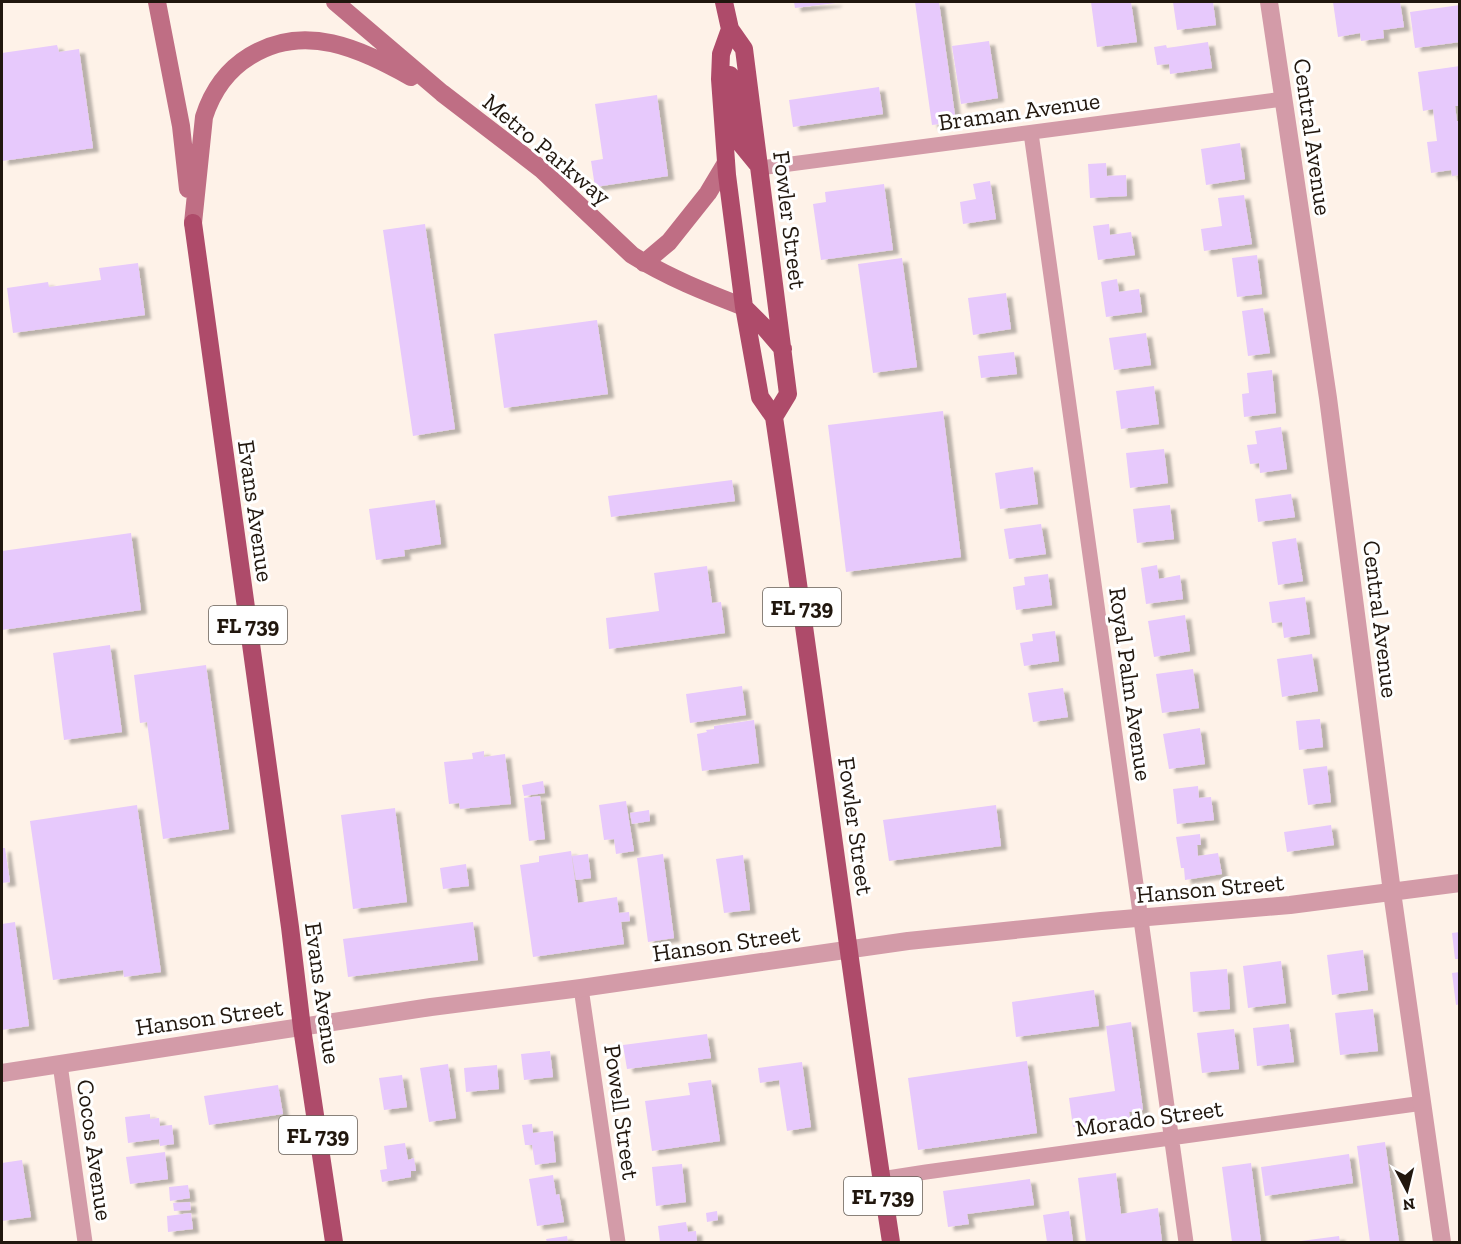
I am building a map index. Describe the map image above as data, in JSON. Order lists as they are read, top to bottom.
{
  "streets": {
    "main road": [
      "Metro Parkway",
      "Fowler Street",
      "Evans Avenue",
      "FL 739"
    ],
    "street": [
      "Braman Avenue",
      "Central Avenue",
      "Royal Palm Avenue",
      "Hanson Street",
      "Powell Street",
      "Morado Street",
      "Cocos Avenue"
    ]
  },
  "crossings": [
    ["Braman Avenue", "Central Avenue"],
    ["Braman Avenue", "Fowler Street"],
    ["Braman Avenue", "Royal Palm Avenue"],
    ["Central Avenue", "Hanson Street"],
    ["Central Avenue", "Morado Street"],
    ["Metro Parkway", "Fowler Street"],
    ["Fowler Street", "Hanson Street"],
    ["Fowler Street", "Morado Street"],
    ["Evans Avenue", "Hanson Street"],
    ["Royal Palm Avenue", "Hanson Street"],
    ["Royal Palm Avenue", "Morado Street"],
    ["Hanson Street", "Powell Street"],
    ["Hanson Street", "Cocos Avenue"]
  ],
  "north": "bottom"
}
